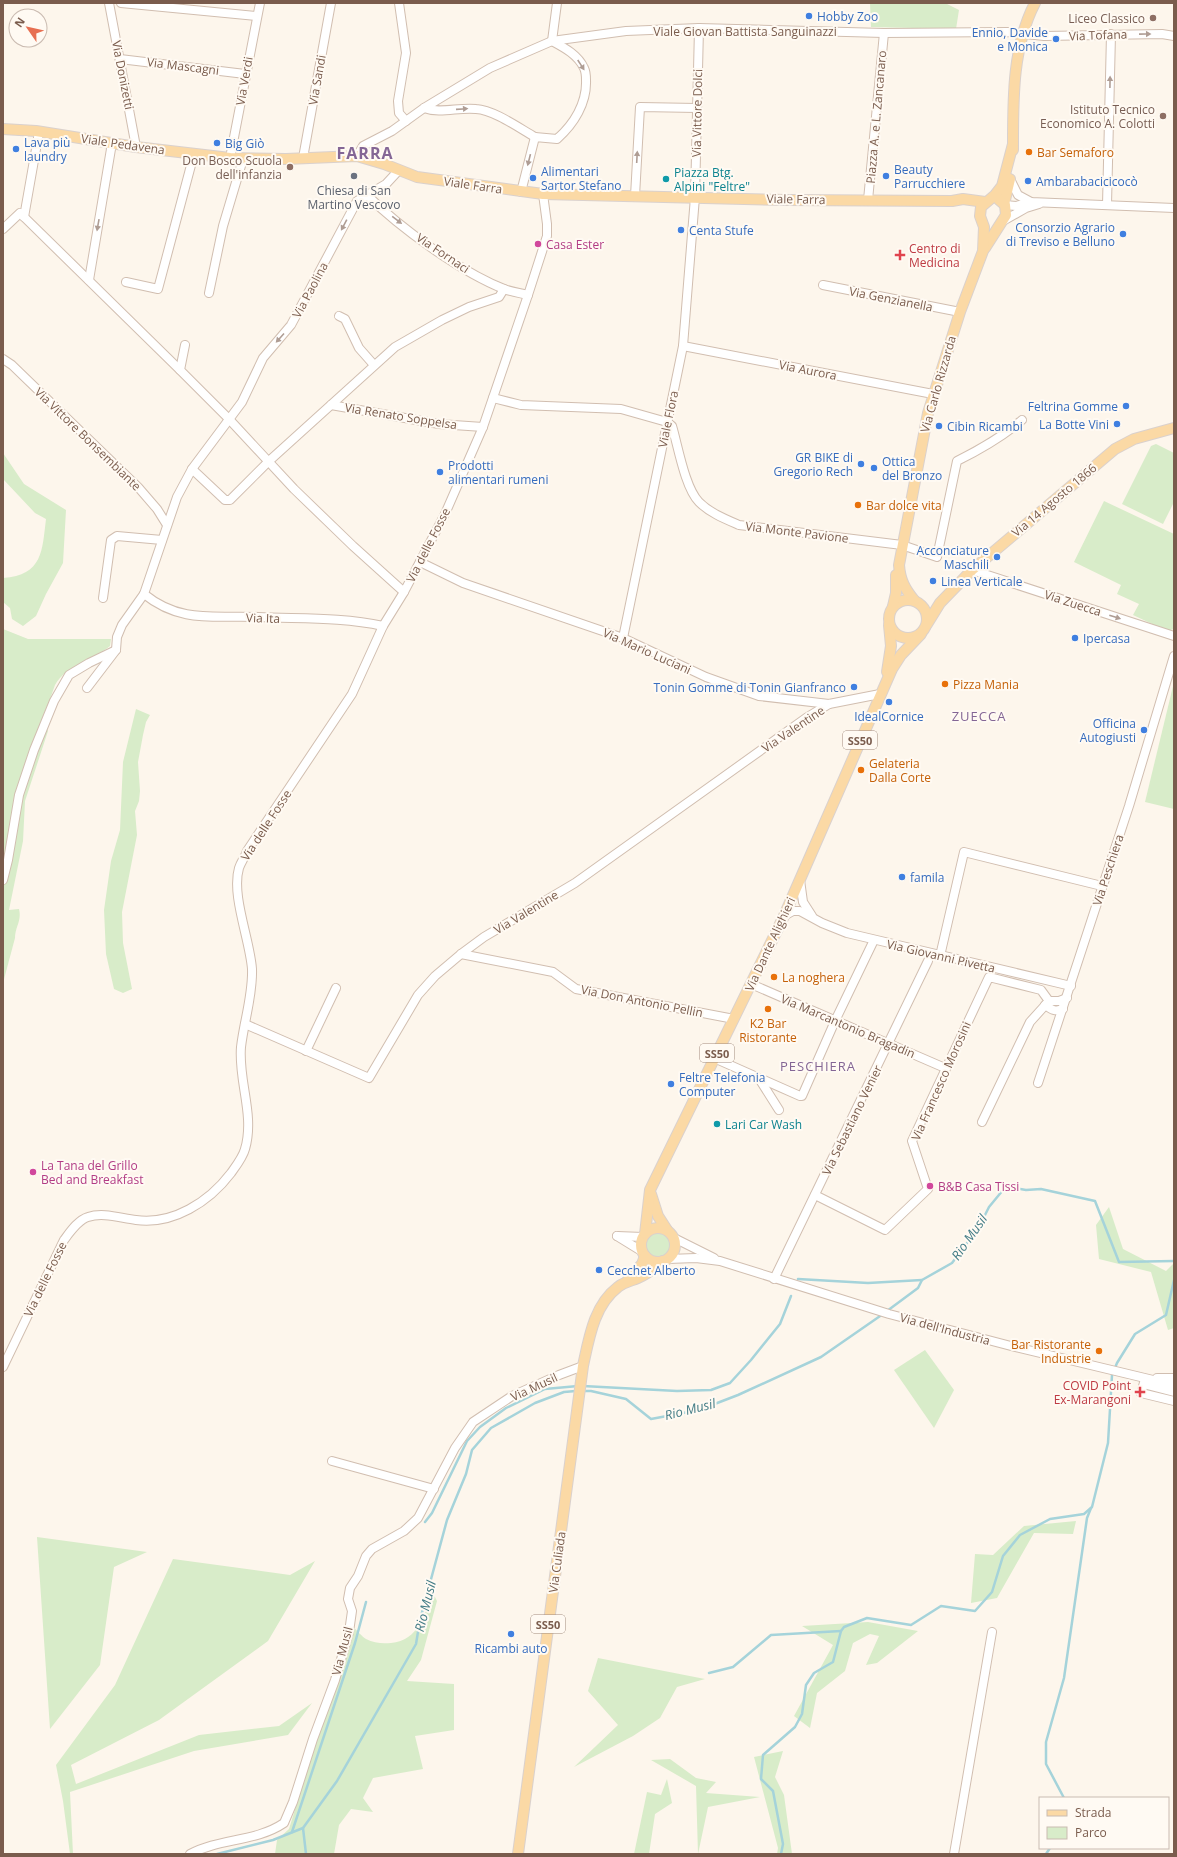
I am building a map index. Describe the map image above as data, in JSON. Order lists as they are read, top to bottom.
{
  "streets": {
    "main road": [
      "Viale Pedavena",
      "Viale Farra",
      "Via Carlo Rizzarda",
      "Via 14 Agosto 1866",
      "SS50",
      "Via Dante Alighieri",
      "Via Culiada"
    ],
    "street": [
      "Viale Giovan Battista Sanguinazzi",
      "Via Tofana",
      "Via Mascagni",
      "Via Donizetti",
      "Via Sandi",
      "Via Verdi",
      "Via Vittore Dolci",
      "Piazza A. e L. Zancanaro",
      "Via Fornaci",
      "Via Paolina",
      "Via Genzianella",
      "Via Aurora",
      "Via Renato Soppelsa",
      "Viale Flora",
      "Via Vittore Bonsembiante",
      "Via Monte Pavione",
      "Via delle Fosse",
      "Via Zuecca",
      "Via Ita",
      "Via Mario Luciani",
      "Via Valentine",
      "Via Peschiera",
      "Via Giovanni Pivetta",
      "Via Don Antonio Pellin",
      "Via Marcantonio Bragadin",
      "Via Francesco Morosini",
      "Via Sebastiano Venier",
      "Via dell'Industria",
      "Via Musil"
    ]
  },
  "crossings": [
    ["Viale Giovan Battista Sanguinazzi", "Via Tofana"],
    ["Viale Giovan Battista Sanguinazzi", "Via Vittore Dolci"],
    ["Viale Giovan Battista Sanguinazzi", "Piazza A. e L. Zancanaro"],
    ["Viale Giovan Battista Sanguinazzi", "Viale Pedavena"],
    ["Viale Giovan Battista Sanguinazzi", "Viale Farra"],
    ["Viale Giovan Battista Sanguinazzi", "Via Carlo Rizzarda"],
    ["Via Tofana", "Via Carlo Rizzarda"],
    ["Via Mascagni", "Via Donizetti"],
    ["Via Mascagni", "Via Verdi"],
    ["Via Donizetti", "Viale Pedavena"],
    ["Via Sandi", "Viale Pedavena"],
    ["Via Verdi", "Viale Pedavena"],
    ["Via Vittore Dolci", "Viale Farra"],
    ["Via Vittore Dolci", "Viale Flora"],
    ["Piazza A. e L. Zancanaro", "Viale Farra"],
    ["Viale Pedavena", "Viale Farra"],
    ["Viale Farra", "Via Paolina"],
    ["Viale Farra", "Via Carlo Rizzarda"],
    ["Viale Farra", "Viale Flora"],
    ["Viale Farra", "Via delle Fosse"],
    ["Via Fornaci", "Via Paolina"],
    ["Via Fornaci", "Via delle Fosse"],
    ["Via Paolina", "Via Renato Soppelsa"],
    ["Via Paolina", "Via Vittore Bonsembiante"],
    ["Via Paolina", "Via Ita"],
    ["Via Genzianella", "Via Carlo Rizzarda"],
    ["Via Aurora", "Via Carlo Rizzarda"],
    ["Via Aurora", "Viale Flora"],
    ["Via Carlo Rizzarda", "Via 14 Agosto 1866"],
    ["Via Carlo Rizzarda", "Via Monte Pavione"],
    ["Via Carlo Rizzarda", "Via Dante Alighieri"],
    ["Via Renato Soppelsa", "Via delle Fosse"],
    ["Viale Flora", "Via Monte Pavione"],
    ["Viale Flora", "Via Mario Luciani"],
    ["Via 14 Agosto 1866", "Via Zuecca"],
    ["Via 14 Agosto 1866", "Via Dante Alighieri"],
    ["Via delle Fosse", "Via Ita"],
    ["Via delle Fosse", "Via Mario Luciani"],
    ["Via delle Fosse", "Via Valentine"],
    ["Via Mario Luciani", "Via Valentine"],
    ["Via Mario Luciani", "Via Dante Alighieri"],
    ["Via Valentine", "Via Don Antonio Pellin"],
    ["SS50", "Via Dante Alighieri"],
    ["SS50", "Via dell'Industria"],
    ["SS50", "Via Culiada"],
    ["Via Peschiera", "Via Giovanni Pivetta"],
    ["Via Dante Alighieri", "Via Don Antonio Pellin"],
    ["Via Dante Alighieri", "Via Marcantonio Bragadin"],
    ["Via Dante Alighieri", "Via dell'Industria"],
    ["Via Dante Alighieri", "Via Culiada"],
    ["Via Marcantonio Bragadin", "Via Francesco Morosini"],
    ["Via Marcantonio Bragadin", "Via Sebastiano Venier"],
    ["Via Francesco Morosini", "Via Sebastiano Venier"],
    ["Via Sebastiano Venier", "Via dell'Industria"],
    ["Via dell'Industria", "Via Culiada"],
    ["Via Musil", "Via Culiada"]
  ],
  "one_way": [
    "Via Tofana",
    "Via Fornaci",
    "Via Paolina",
    "Via Zuecca"
  ],
  "districts": ["FARRA", "ZUECCA", "PESCHIERA"],
  "water": ["Rio Musil"],
  "places": {
    "other": [
      "Hobby Zoo",
      "Liceo Classico",
      "Ennio, Davide e Monica",
      "Istituto Tecnico Economico A. Colotti",
      "Big Giò",
      "Lava più laundry",
      "Bar Semaforo",
      "Don Bosco Scuola dell'infanzia",
      "Chiesa di San Martino Vescovo",
      "Beauty Parrucchiere",
      "Alimentari Sartor Stefano",
      "Piazza Btg. Alpini \"Feltre\"",
      "Ambarabacicicocò",
      "Centa Stufe",
      "Consorzio Agrario di Treviso e Belluno",
      "Casa Ester",
      "Feltrina Gomme",
      "La Botte Vini",
      "Cibin Ricambi",
      "GR BIKE di Gregorio Rech",
      "Ottica del Bronzo",
      "Prodotti alimentari rumeni",
      "Bar dolce vita",
      "Acconciature Maschili",
      "Linea Verticale",
      "Ipercasa",
      "Pizza Mania",
      "Tonin Gomme di Tonin Gianfranco",
      "IdealCornice",
      "Officina Autogiusti",
      "Gelateria Dalla Corte",
      "famila",
      "La noghera",
      "K2 Bar Ristorante",
      "Feltre Telefonia Computer",
      "Lari Car Wash",
      "La Tana del Grillo Bed and Breakfast",
      "B&B Casa Tissi",
      "Cecchet Alberto",
      "Bar Ristorante Industrie",
      "Ricambi auto"
    ],
    "health": ["Centro di Medicina", "COVID Point Ex-Marangoni"]
  },
  "legend": ["Strada", "Parco"],
  "north": "top left"
}
